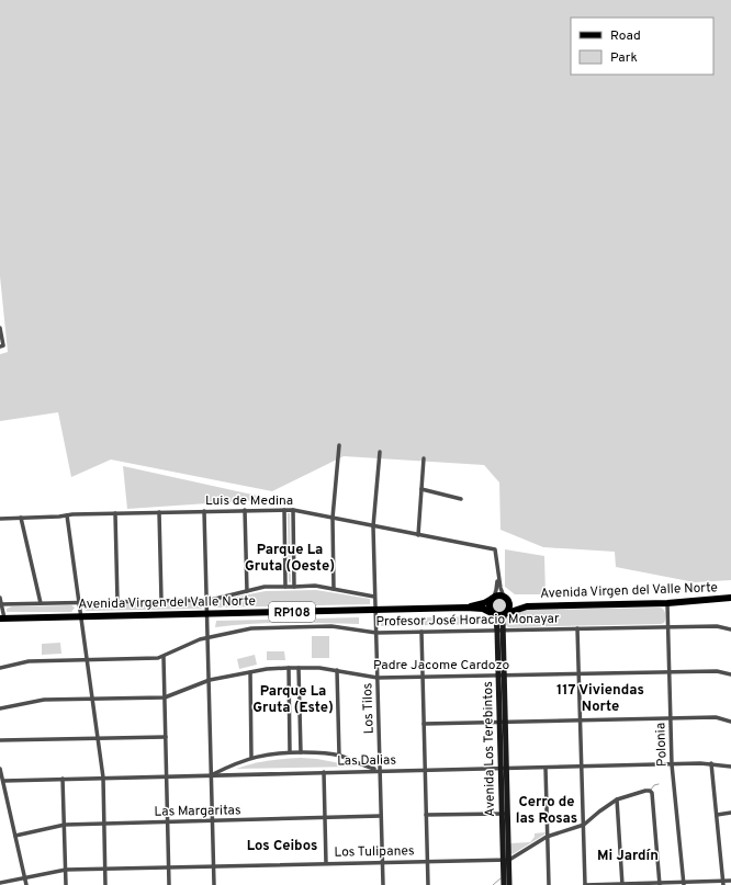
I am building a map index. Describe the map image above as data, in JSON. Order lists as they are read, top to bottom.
{
  "streets": {
    "main road": ["Avenida Virgen del Valle Norte", "RP108", "Avenida Los Terebintos"],
    "street": [
      "Luis de Medina",
      "Profesor José Horacio Monayar",
      "Padre Jacome Cardozo",
      "Los Tilos",
      "Polonia",
      "Las Dalias",
      "Las Margaritas",
      "Los Tulipanes"
    ]
  },
  "crossings": [
    ["Luis de Medina", "Los Tilos"],
    ["Avenida Virgen del Valle Norte", "RP108"],
    ["Avenida Virgen del Valle Norte", "Los Tilos"],
    ["Avenida Virgen del Valle Norte", "Polonia"],
    ["Avenida Virgen del Valle Norte", "Avenida Los Terebintos"],
    ["RP108", "Avenida Los Terebintos"],
    ["Profesor José Horacio Monayar", "Los Tilos"],
    ["Profesor José Horacio Monayar", "Polonia"],
    ["Profesor José Horacio Monayar", "Avenida Los Terebintos"],
    ["Padre Jacome Cardozo", "Los Tilos"],
    ["Padre Jacome Cardozo", "Polonia"],
    ["Padre Jacome Cardozo", "Avenida Los Terebintos"],
    ["Los Tilos", "Las Dalias"],
    ["Los Tilos", "Las Margaritas"],
    ["Los Tilos", "Los Tulipanes"],
    ["Polonia", "Las Dalias"],
    ["Avenida Los Terebintos", "Las Dalias"],
    ["Avenida Los Terebintos", "Los Tulipanes"]
  ],
  "districts": [
    "Parque La Gruta (Oeste)",
    "117 Viviendas Norte",
    "Parque La Gruta (Este)",
    "Cerro de las Rosas",
    "Los Ceibos",
    "Mi Jardín"
  ],
  "legend": ["Road", "Park"]
}
